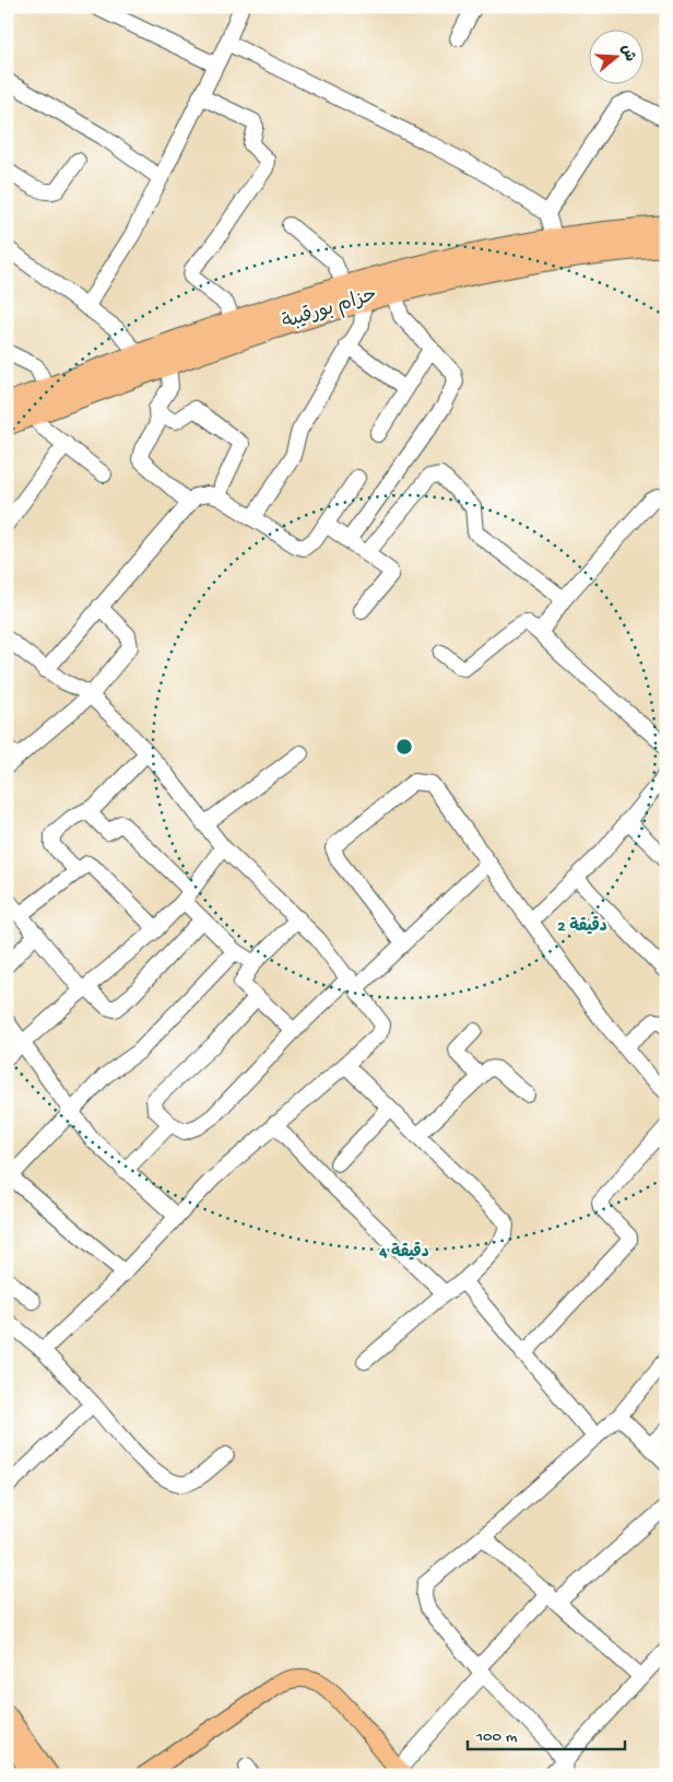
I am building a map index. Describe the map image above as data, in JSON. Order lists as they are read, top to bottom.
{
  "streets": {
    "highway": ["حزام بورقيبة"]
  },
  "scale_bar": "100 m",
  "north": "right",
  "rings": ["2 دقيقة", "4 دقيقة"]
}
